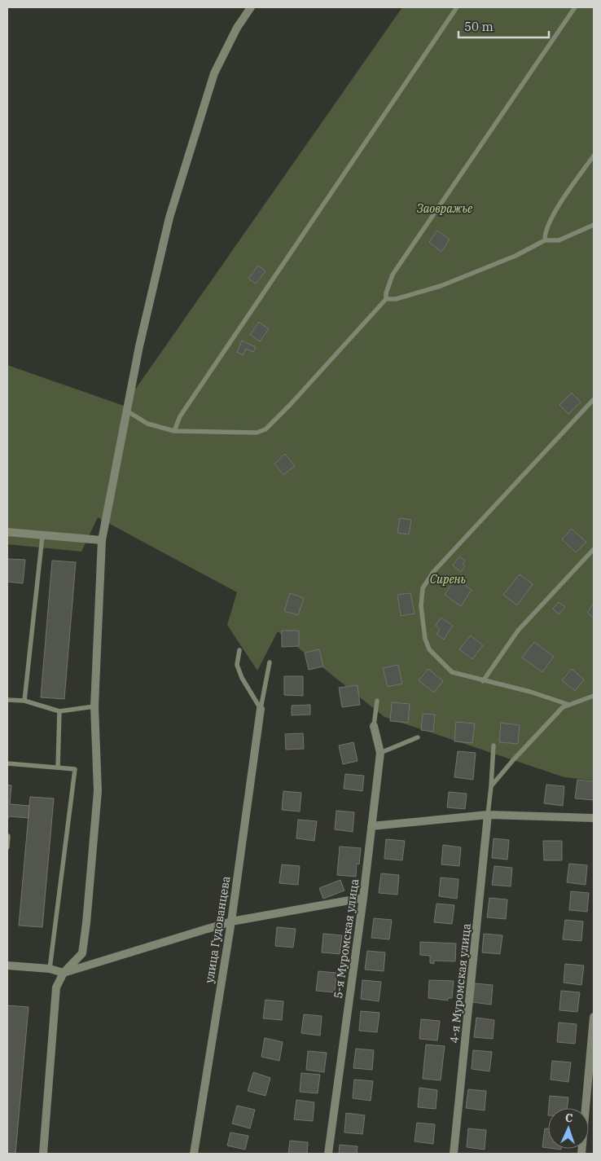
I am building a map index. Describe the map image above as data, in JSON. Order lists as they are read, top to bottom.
{
  "streets": {
    "street": ["улица Гудованцева", "5-я Муромская улица", "4-я Муромская улица"]
  },
  "parks": ["Заовражье", "Сирень"],
  "scale_bar": "50 m",
  "north": "top"
}
